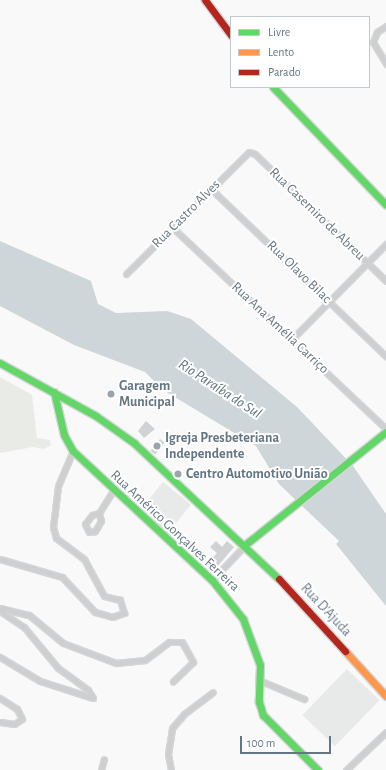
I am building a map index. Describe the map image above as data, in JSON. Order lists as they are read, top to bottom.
{
  "streets": {
    "main road": ["Rua Américo Gonçalves Ferreira", "Rua D'Ajuda"],
    "street": [
      "Rua Castro Alves",
      "Rua Casemiro de Abreu",
      "Rua Olavo Bilac",
      "Rua Ana Amélia Carriço"
    ]
  },
  "crossings": [
    ["Rua Castro Alves", "Rua Casemiro de Abreu"],
    ["Rua Castro Alves", "Rua Olavo Bilac"],
    ["Rua Castro Alves", "Rua Ana Amélia Carriço"],
    ["Rua Américo Gonçalves Ferreira", "Rua D'Ajuda"]
  ],
  "water": ["Rio Paraíba do Sul"],
  "places": ["Garagem Municipal", "Igreja Presbeteriana Independente", "Centro Automotivo União"],
  "legend": ["Livre", "Lento", "Parado"],
  "scale_bar": "100 m"
}
